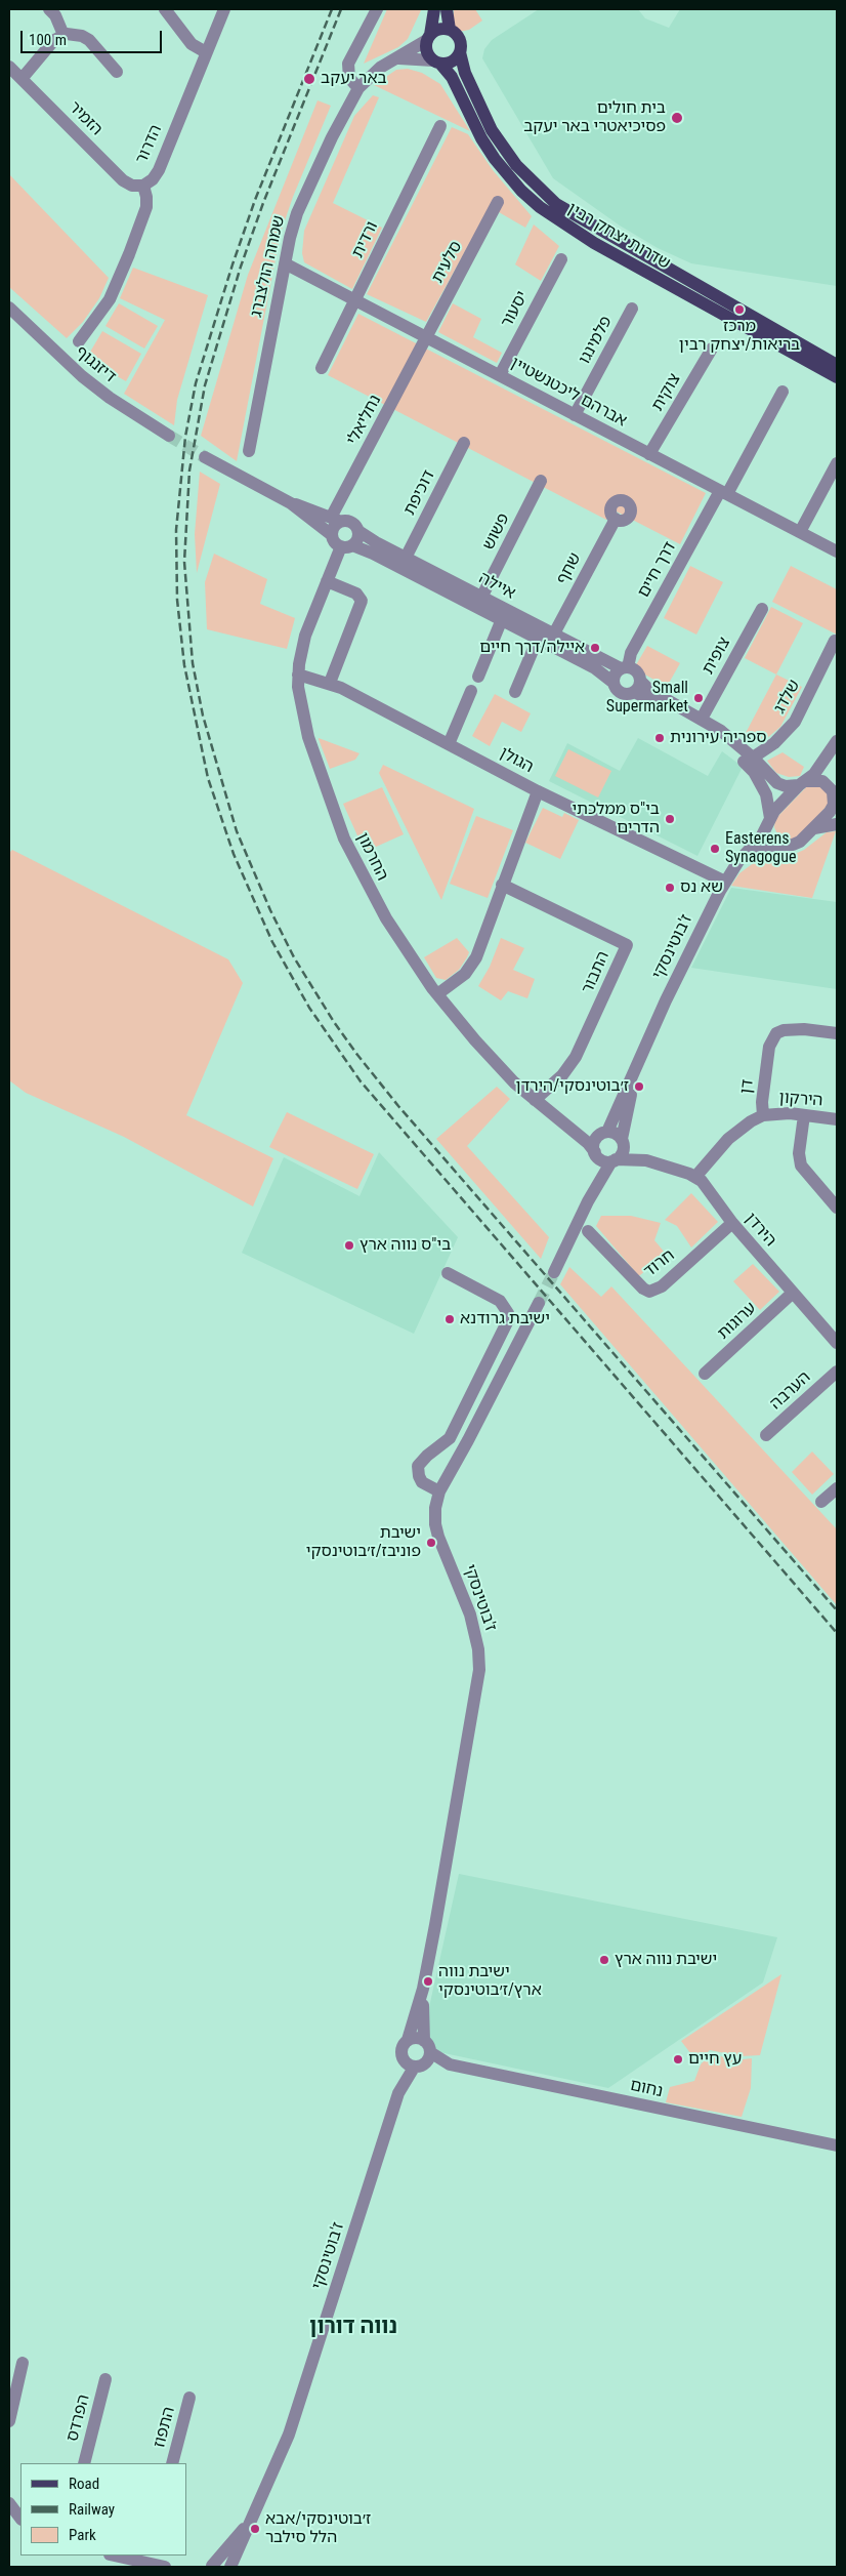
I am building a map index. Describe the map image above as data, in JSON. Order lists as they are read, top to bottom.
{
  "streets": {
    "main road": ["שדרות יצחק רבין"],
    "street": [
      "הזמיר",
      "הדרור",
      "ורדית",
      "סלעית",
      "שמחה הולצברג",
      "יסעור",
      "פלמינגו",
      "דיזנגוף",
      "אברהם ליכטנשטיין",
      "צוקית",
      "נחליאלי",
      "דוכיפת",
      "פשוש",
      "שחף",
      "דרך חיים",
      "איילה",
      "צופית",
      "שלדג",
      "הגולן",
      "החרמון",
      "ז'בוטינסקי",
      "התבור",
      "דן",
      "הירקון",
      "הירדן",
      "חרוד",
      "ערוגות",
      "הערבה",
      "נחום",
      "הפרדס",
      "התפוז"
    ]
  },
  "crossings": [
    ["הזמיר", "הדרור"],
    ["שדרות יצחק רבין", "שמחה הולצברג"],
    ["ורדית", "אברהם ליכטנשטיין"],
    ["סלעית", "אברהם ליכטנשטיין"],
    ["סלעית", "נחליאלי"],
    ["שמחה הולצברג", "אברהם ליכטנשטיין"],
    ["יסעור", "אברהם ליכטנשטיין"],
    ["פלמינגו", "אברהם ליכטנשטיין"],
    ["אברהם ליכטנשטיין", "צוקית"],
    ["אברהם ליכטנשטיין", "נחליאלי"],
    ["אברהם ליכטנשטיין", "דרך חיים"],
    ["נחליאלי", "איילה"],
    ["נחליאלי", "החרמון"],
    ["דוכיפת", "איילה"],
    ["פשוש", "איילה"],
    ["שחף", "איילה"],
    ["דרך חיים", "איילה"],
    ["איילה", "החרמון"],
    ["הגולן", "החרמון"],
    ["הגולן", "התבור"],
    ["החרמון", "ז'בוטינסקי"],
    ["החרמון", "התבור"],
    ["ז'בוטינסקי", "נחום"],
    ["דן", "הירקון"],
    ["דן", "הירדן"],
    ["הירדן", "חרוד"],
    ["הירדן", "ערוגות"]
  ],
  "districts": ["נווה דורון"],
  "places": [
    "באר יעקב",
    "בית חולים פסיכיאטרי באר יעקב",
    "מרכז בריאות/יצחק רבין",
    "איילה/דרך חיים",
    "Small Supermarket",
    "ספריה עירונית",
    "בי\"ס ממלכתי הדרים",
    "Easterens Synagogue",
    "שא נס",
    "ז׳בוטינסקי/הירדן",
    "בי\"ס נווה ארץ",
    "ישיבת גרודנא",
    "ישיבת פוניבז/ז׳בוטינסקי",
    "ישיבת נווה ארץ",
    "ישיבת נווה ארץ/ז׳בוטינסקי",
    "עץ חיים",
    "ז׳בוטינסקי/אבא הלל סילבר"
  ],
  "legend": ["Road", "Railway", "Park"],
  "scale_bar": "100 m"
}
